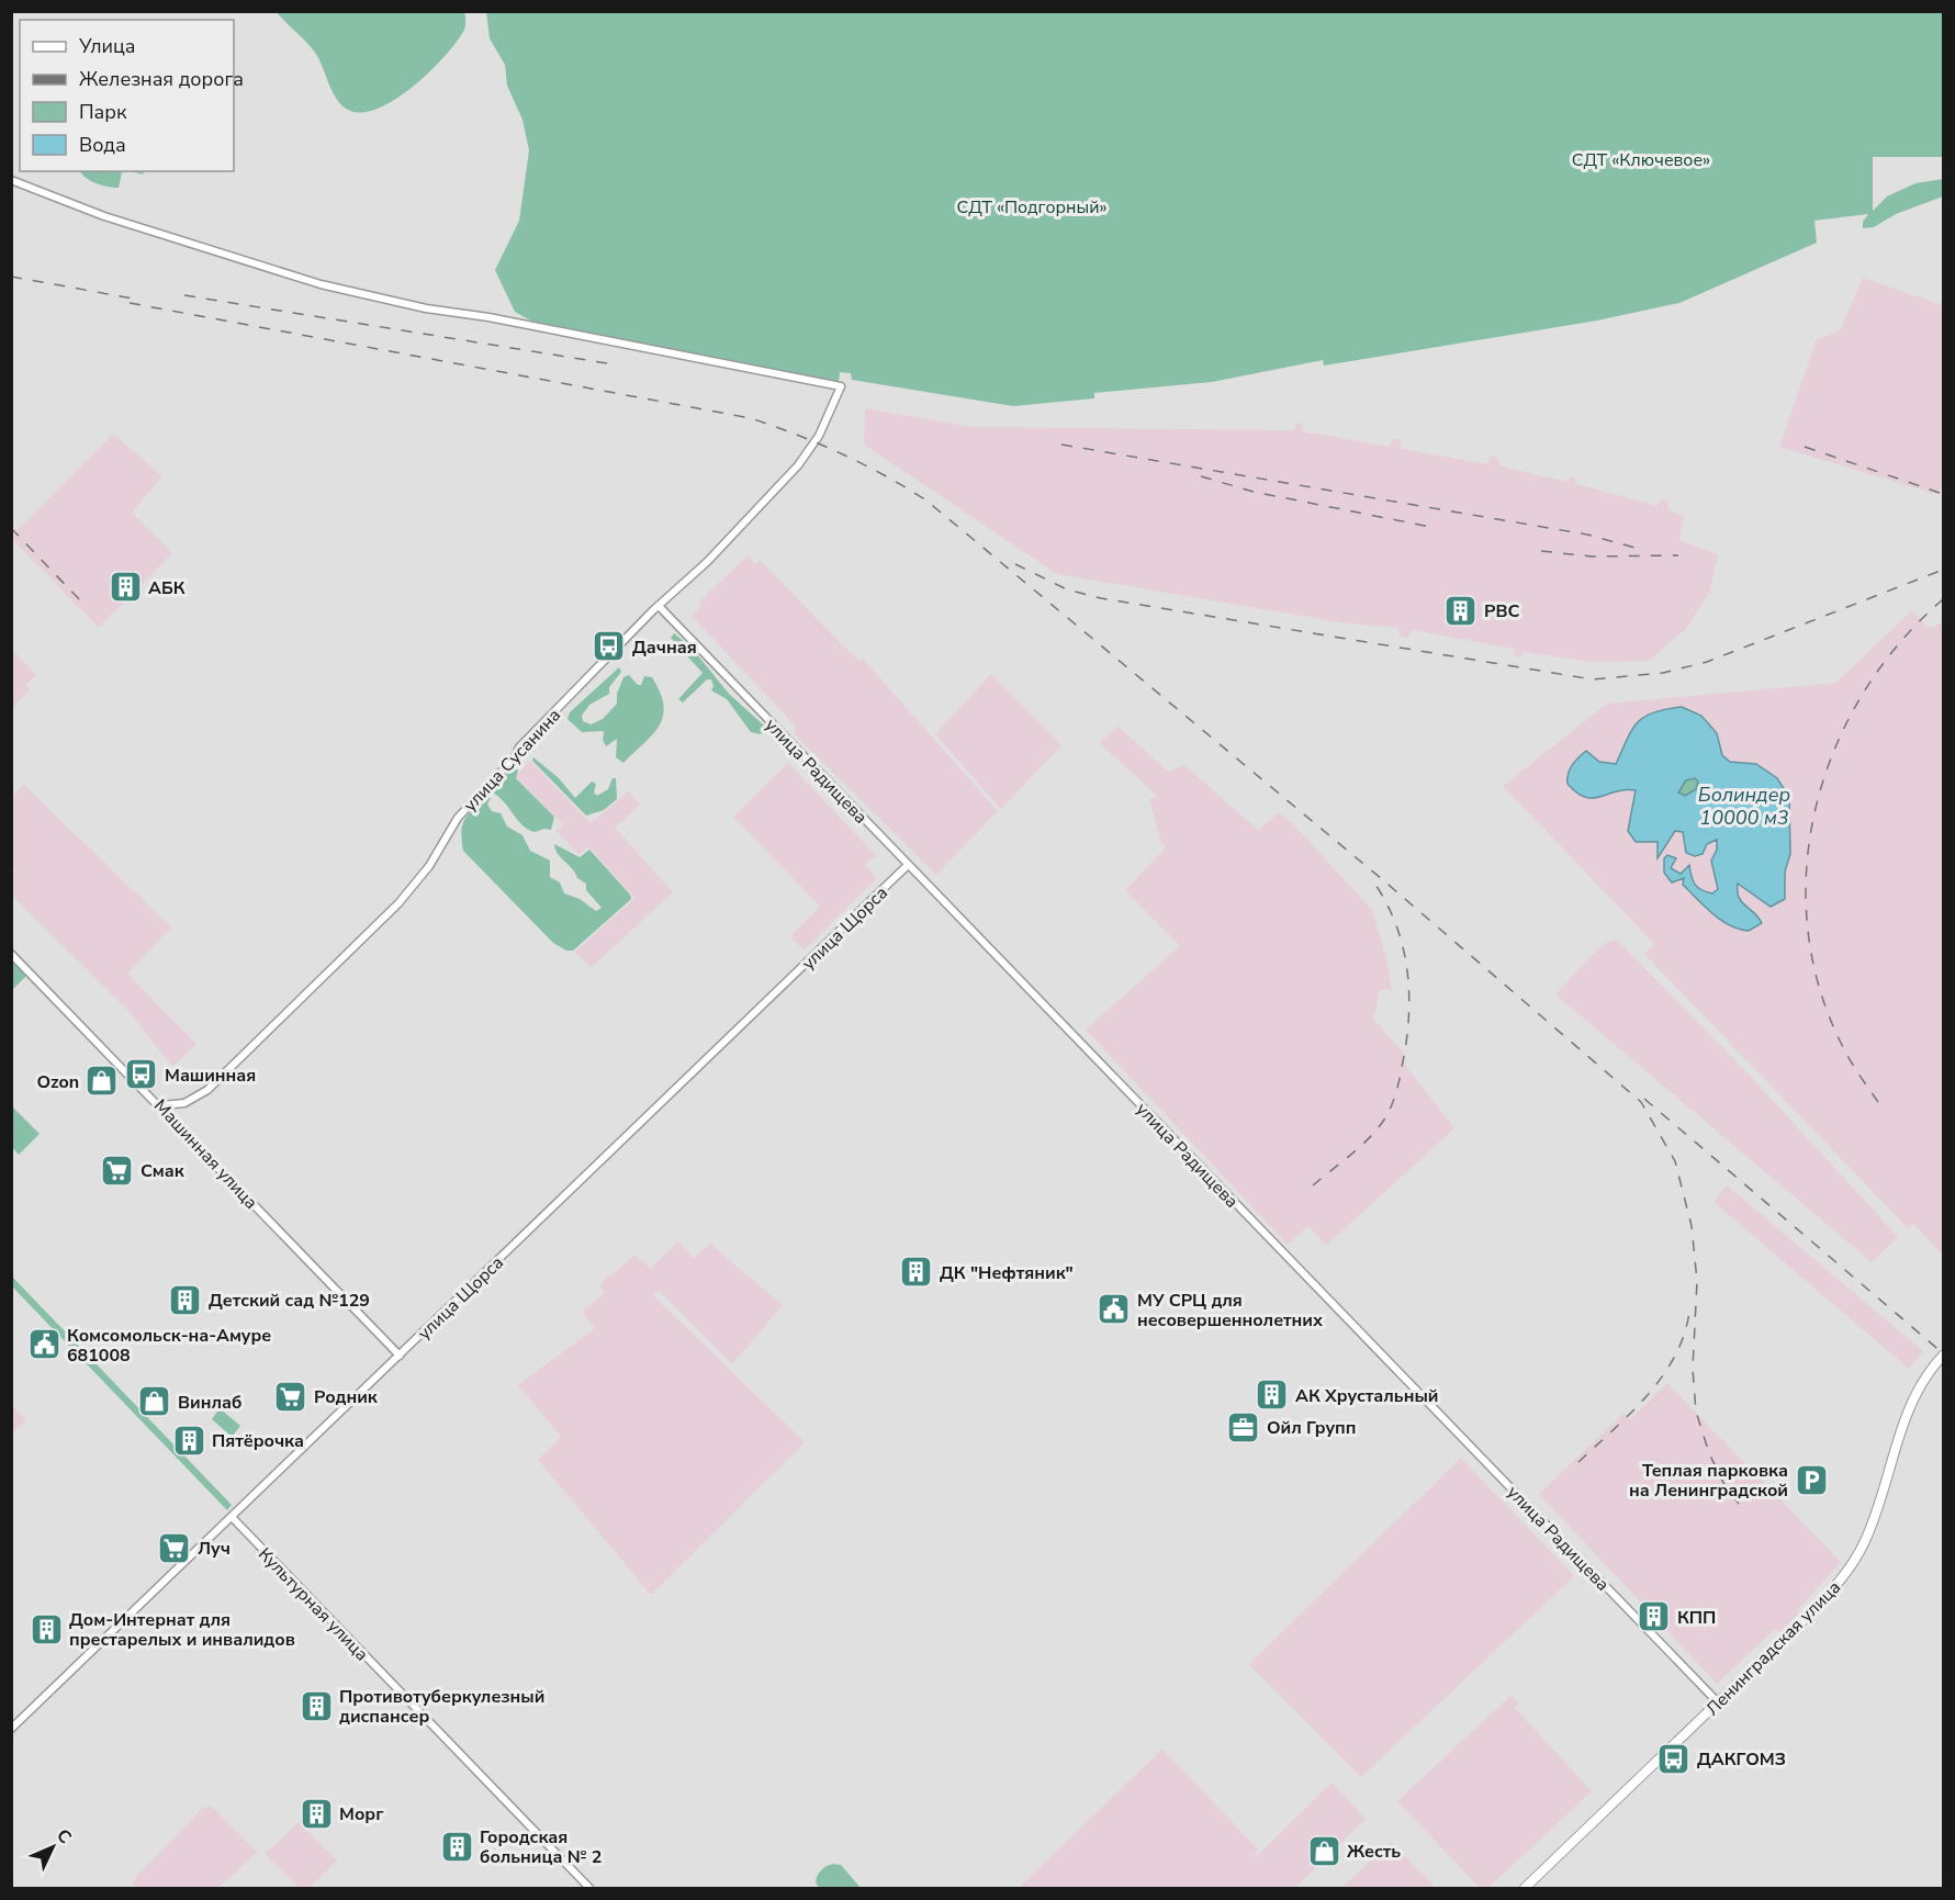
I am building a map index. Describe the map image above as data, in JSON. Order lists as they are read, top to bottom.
{
  "streets": {
    "main road": ["Ленинградская улица"],
    "street": [
      "улица Сусанина",
      "улица Радищева",
      "улица Щорса",
      "Машинная улица",
      "Культурная улица"
    ]
  },
  "crossings": [
    ["улица Сусанина", "улица Радищева"],
    ["улица Сусанина", "Машинная улица"],
    ["улица Радищева", "улица Щорса"],
    ["улица Радищева", "Ленинградская улица"],
    ["улица Щорса", "Машинная улица"],
    ["улица Щорса", "Культурная улица"]
  ],
  "water": ["Болиндер 10000 м3"],
  "parks": ["СДТ «Ключевое»", "СДТ «Подгорный»"],
  "places": {
    "building": [
      "АБК",
      "РВС",
      "ДК \"Нефтяник\"",
      "Детский сад №129",
      "АК Хрустальный",
      "Пятёрочка",
      "КПП",
      "Дом-Интернат для престарелых и инвалидов",
      "Противотуберкулезный диспансер",
      "Морг",
      "Городская больница № 2"
    ],
    "bus stop": ["Дачная", "Машинная", "ДАКГОМЗ"],
    "shop": ["Ozon", "Винлаб", "Жесть"],
    "supermarket": ["Смак", "Родник", "Луч"],
    "public building": ["МУ СРЦ для несовершеннолетних", "Комсомольск-на-Амуре 681008"],
    "office": ["Ойл Групп"],
    "parking": ["Теплая парковка на Ленинградской"]
  },
  "legend": [
    "Улица",
    "Железная дорога",
    "Парк",
    "Вода"
  ],
  "north": "top right"
}
